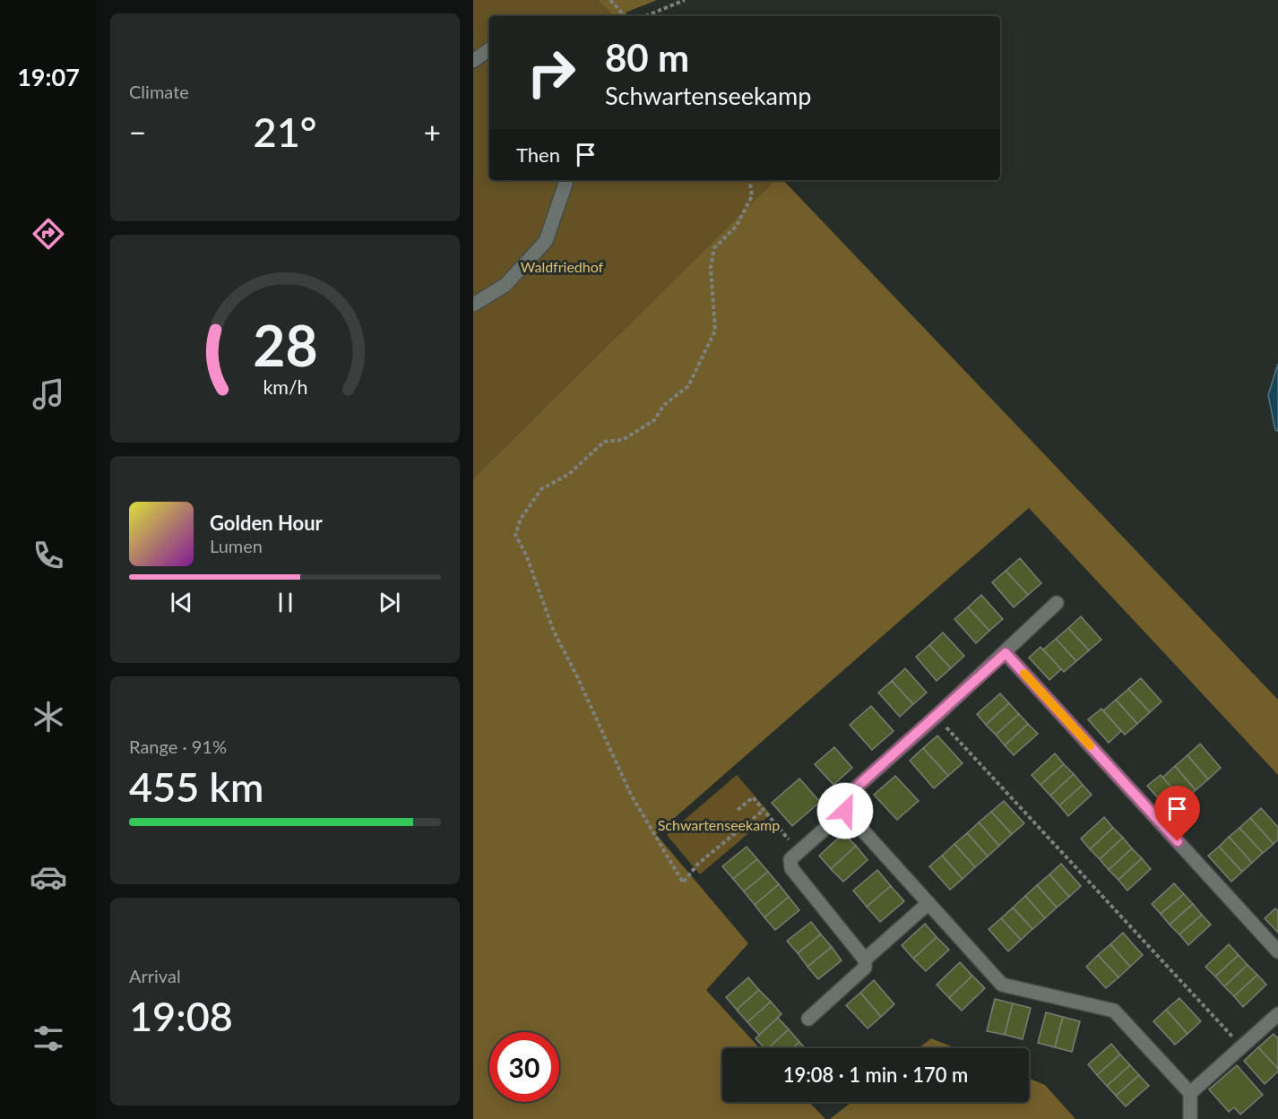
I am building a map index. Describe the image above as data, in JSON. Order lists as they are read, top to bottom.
{
  "parks": ["Waldfriedhof", "Schwartenseekamp"],
  "page": {
    "tabs": "19:07",
    "tile": [
      "Climate",
      ["Range · 91%", "455 km"],
      ["Arrival", "19:08"]
    ],
    "turn": ["80 m", "Schwartenseekamp"],
    "heat": ["−", "21°", "+"],
    "then": "Then",
    "song": ["Golden Hour", "Lumen"],
    "limit": "30",
    "trip": "19:08 · 1 min · 170 m",
    "gauge": ["28", "km/h"]
  }
}
